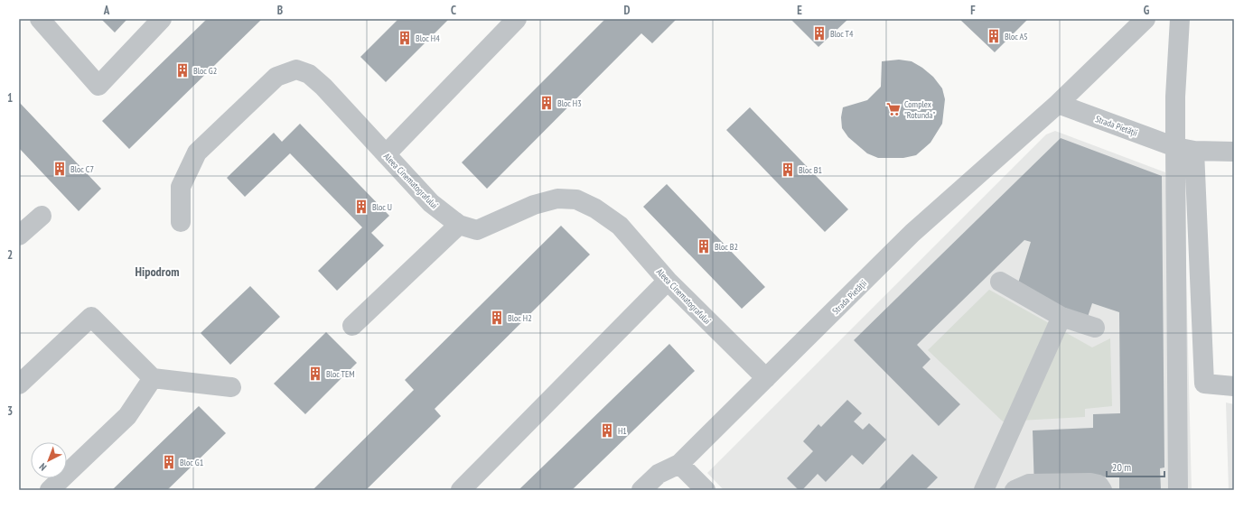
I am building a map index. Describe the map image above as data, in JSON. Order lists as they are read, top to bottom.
{
  "streets": {
    "street": ["Strada Pietății", "Aleea Cinematografului"]
  },
  "crossings": [
    ["Strada Pietății", "Aleea Cinematografului"]
  ],
  "districts": ["Hipodrom"],
  "places": {
    "building": [
      "Bloc T4",
      "Bloc A5",
      "Bloc H4",
      "Bloc G2",
      "Bloc H3",
      "Bloc C7",
      "Bloc B1",
      "Bloc U",
      "Bloc B2",
      "Bloc H2",
      "Bloc TEM",
      "H1",
      "Bloc G1"
    ],
    "supermarket": ["Complex \"Rotunda\""]
  },
  "scale_bar": "20 m",
  "north": "bottom left",
  "grid": {
    "columns": [
      "A",
      "B",
      "C",
      "D",
      "E",
      "F",
      "G"
    ],
    "rows": ["1", "2", "3"]
  }
}
